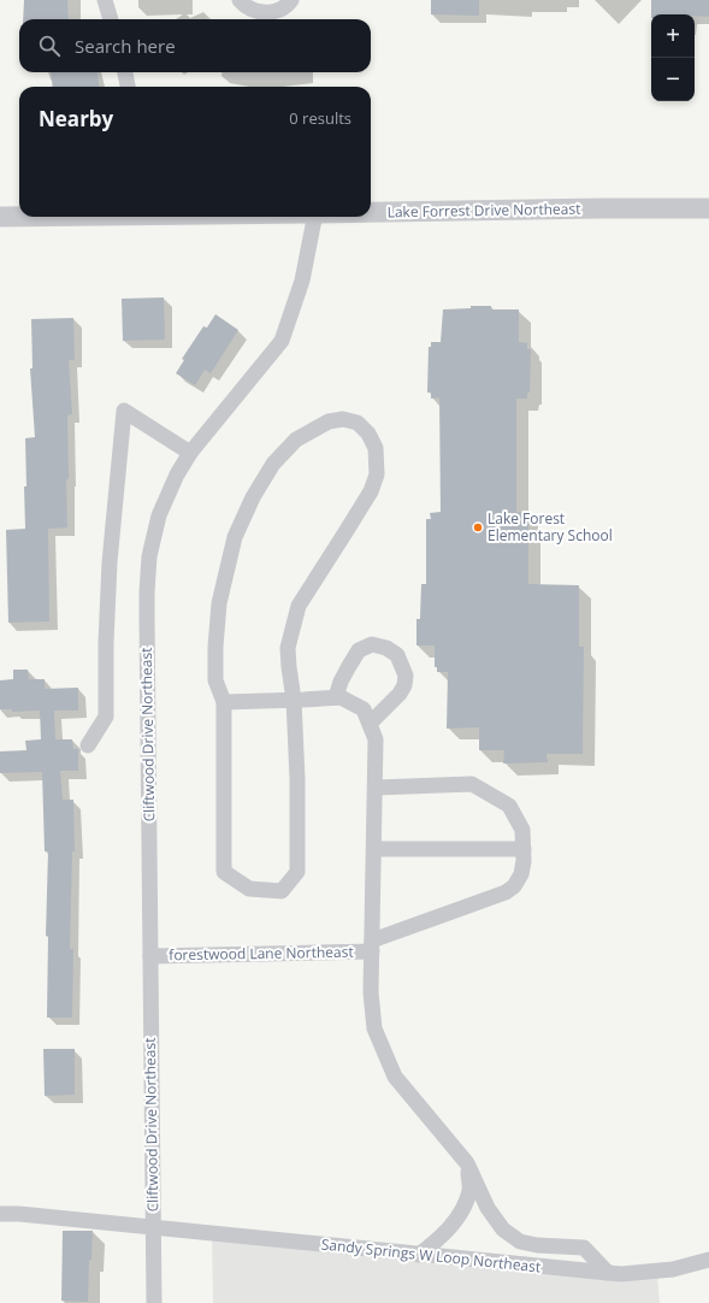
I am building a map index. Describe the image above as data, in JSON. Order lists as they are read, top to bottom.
{
  "streets": {
    "street": [
      "Lake Forrest Drive Northeast",
      "Cliftwood Drive Northeast",
      "forestwood Lane Northeast",
      "Sandy Springs W Loop Northeast"
    ]
  },
  "crossings": [
    ["Cliftwood Drive Northeast", "forestwood Lane Northeast"],
    ["Cliftwood Drive Northeast", "Sandy Springs W Loop Northeast"],
    ["forestwood Lane Northeast", "Sandy Springs W Loop Northeast"]
  ],
  "places": ["Lake Forest Elementary School"],
  "page": {
    "map_buttons": ["+", "−"],
    "search": "Search here",
    "heading": ["Nearby", "0 results"]
  }
}
